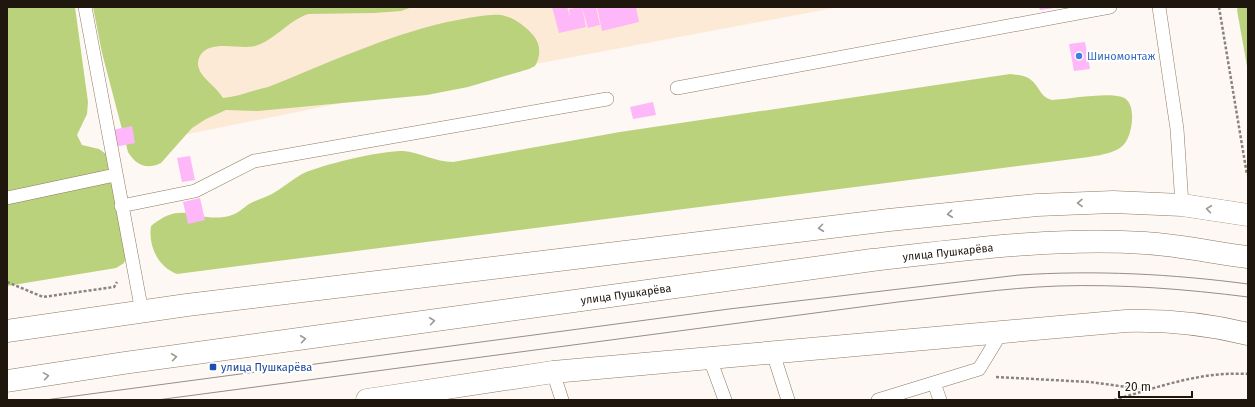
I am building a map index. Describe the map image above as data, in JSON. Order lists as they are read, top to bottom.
{
  "streets": {
    "main road": ["улица Пушкарёва"]
  },
  "places": {
    "other": ["Шиномонтаж"],
    "transit": ["улица Пушкарёва"]
  },
  "scale_bar": "20 m"
}
